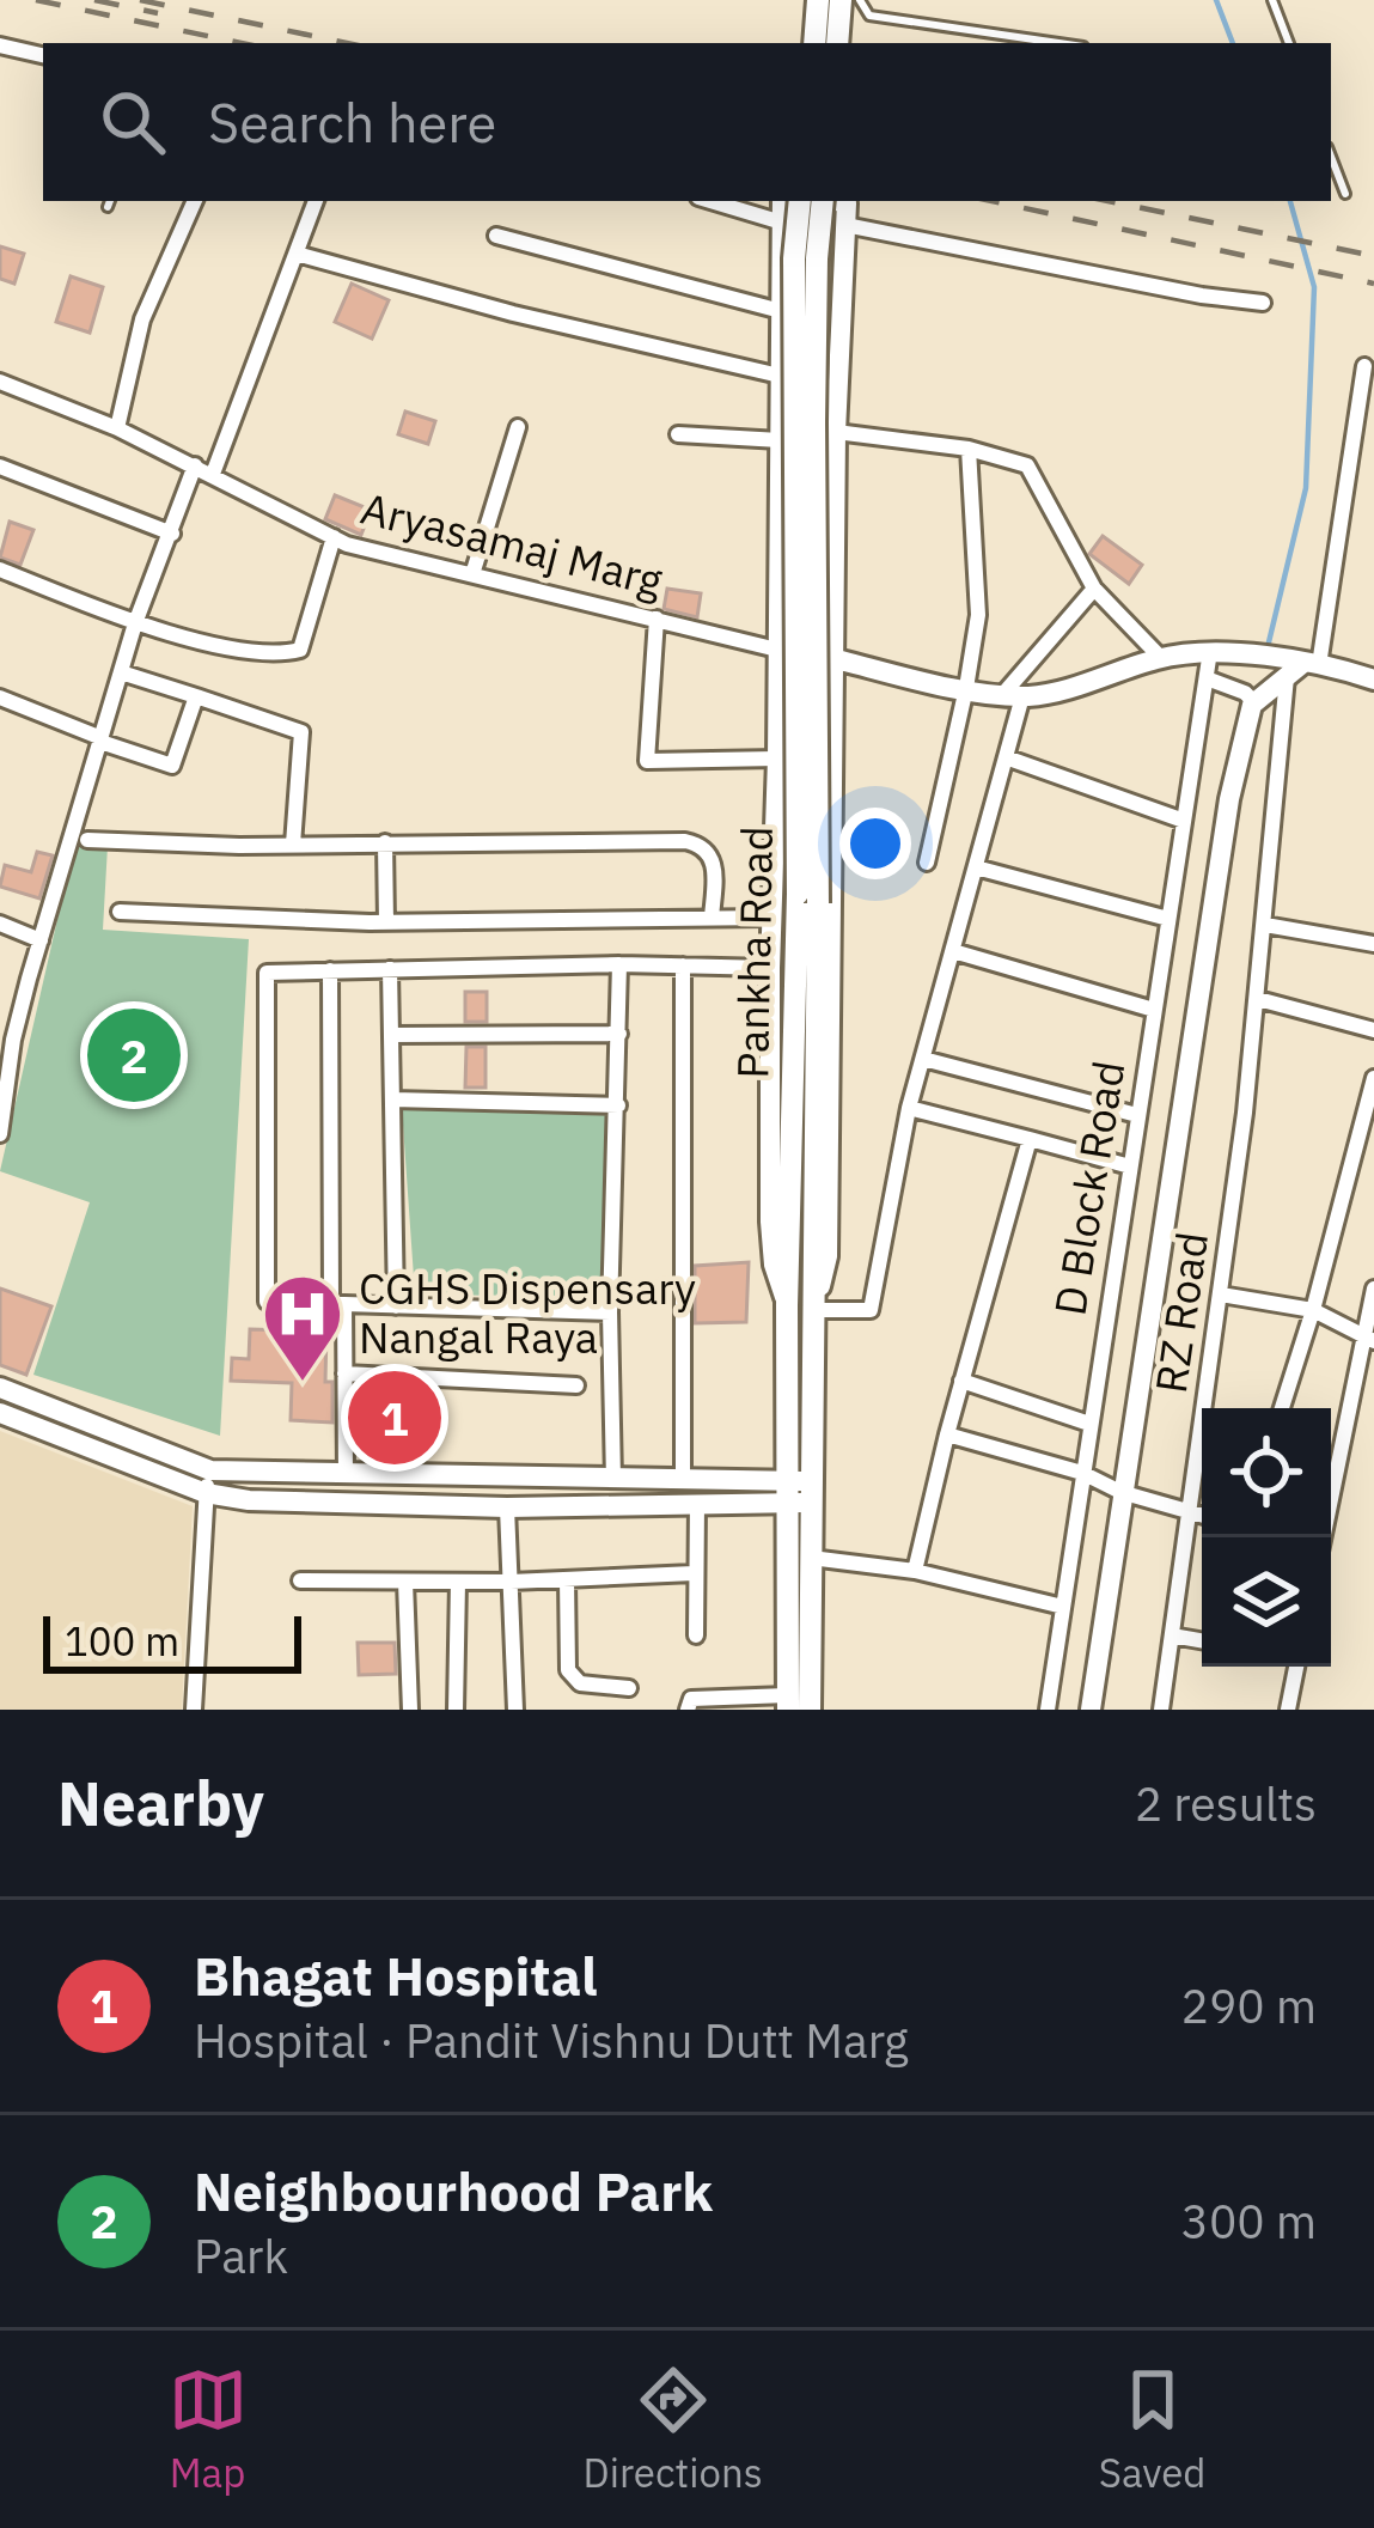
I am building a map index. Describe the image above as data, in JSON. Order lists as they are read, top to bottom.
{
  "streets": {
    "main road": ["Pankha Road"],
    "street": ["Aryasamaj Marg", "D Block Road", "RZ Road"]
  },
  "places": {
    "hospital": ["CGHS Dispensary Nangal Raya"]
  },
  "scale_bar": "100 m",
  "page": {
    "search": "Search here",
    "pins": ["2", "1"],
    "scale": "100 m",
    "heading": ["Nearby", "2 results"],
    "list": [
      {
        "mark": "1",
        "name": "Bhagat Hospital",
        "note": "Hospital · Pandit Vishnu Dutt Marg",
        "value": "290 m"
      },
      {
        "mark": "2",
        "name": "Neighbourhood Park",
        "note": "Park",
        "value": "300 m"
      }
    ],
    "nav": ["Map", "Directions", "Saved"]
  }
}
